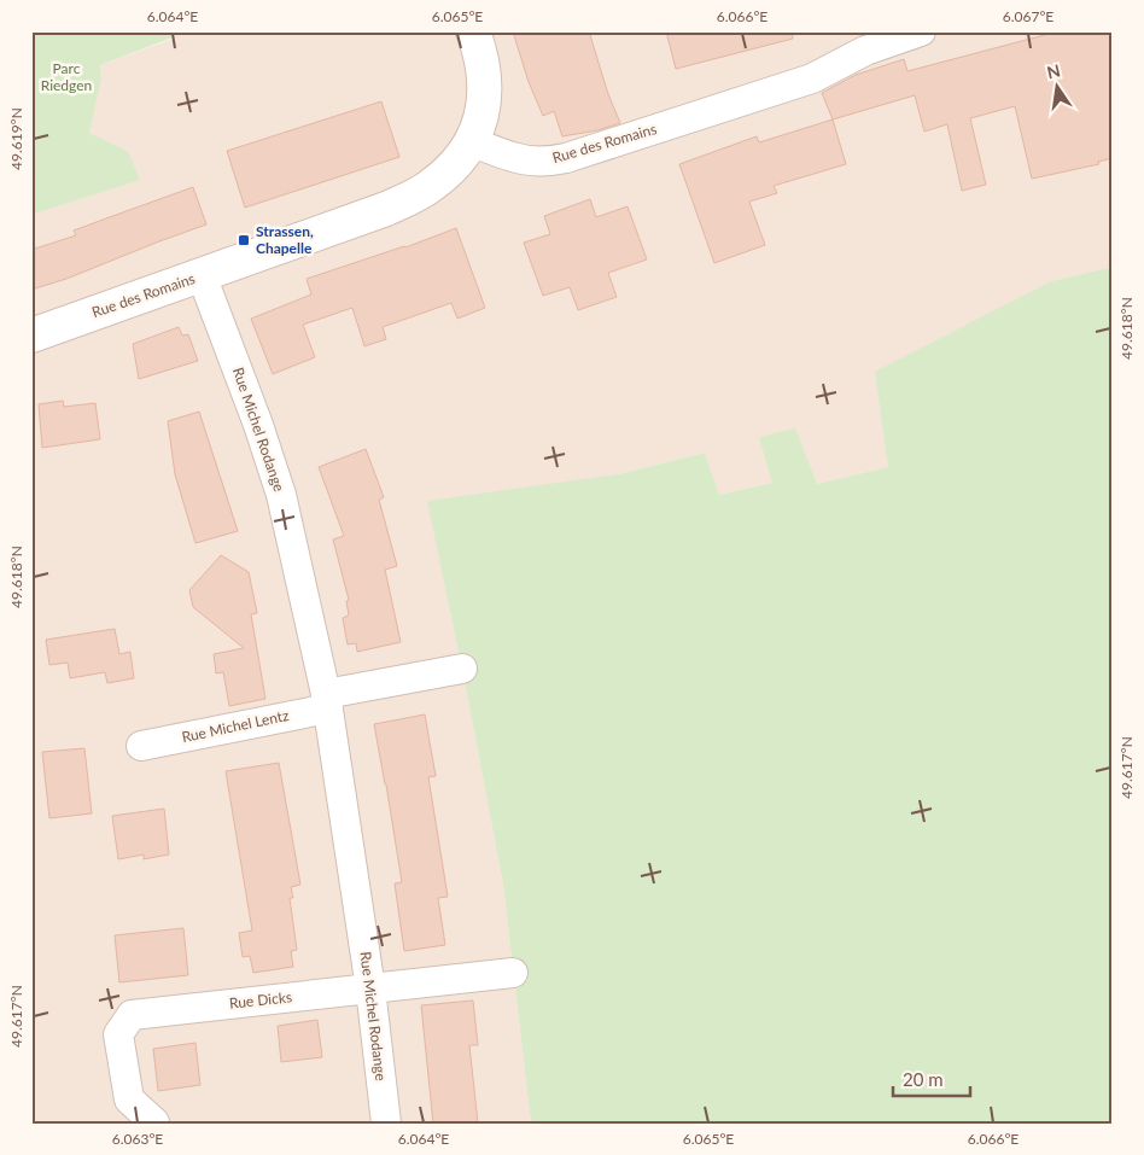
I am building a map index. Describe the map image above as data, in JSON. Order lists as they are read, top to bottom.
{
  "streets": {
    "main road": ["Rue des Romains"],
    "street": ["Rue Michel Rodange", "Rue Michel Lentz", "Rue Dicks"]
  },
  "crossings": [
    ["Rue des Romains", "Rue Michel Rodange"],
    ["Rue Michel Rodange", "Rue Michel Lentz"],
    ["Rue Michel Rodange", "Rue Dicks"]
  ],
  "parks": ["Parc Riedgen"],
  "places": {
    "transit": ["Strassen, Chapelle"]
  },
  "scale_bar": "20 m",
  "north": "top",
  "coordinates": [
    "6.064°E",
    "6.065°E",
    "6.066°E",
    "6.067°E",
    "49.619°N",
    "49.618°N",
    "49.617°N",
    "6.063°E"
  ]
}
